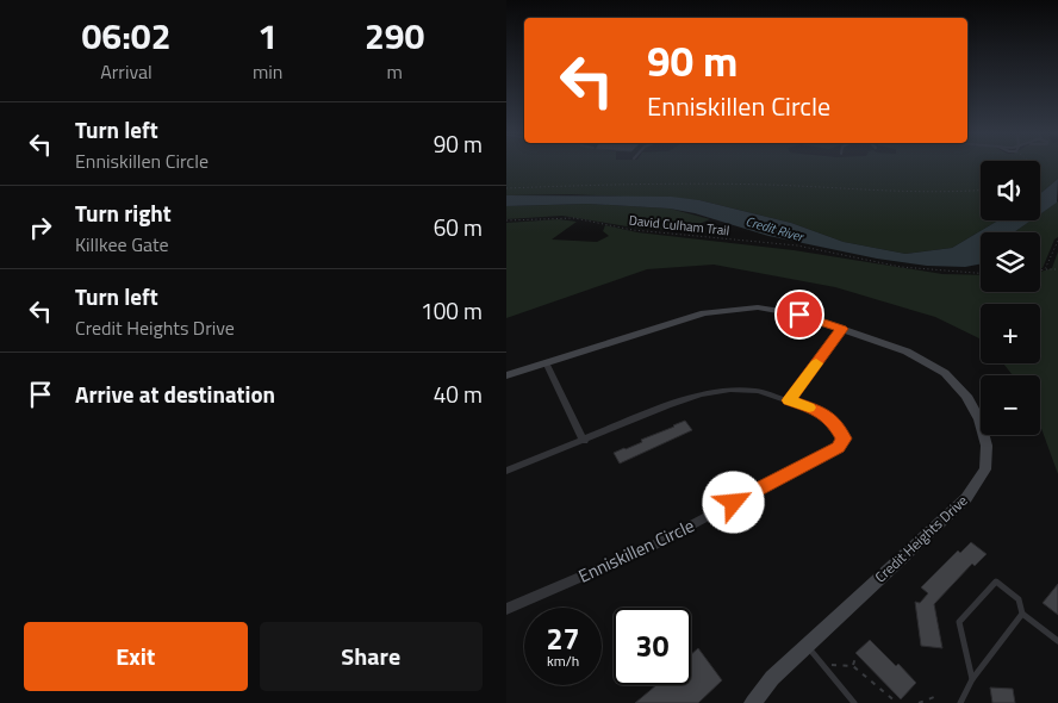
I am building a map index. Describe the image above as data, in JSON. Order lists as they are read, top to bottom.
{
  "streets": {
    "street": ["Credit Heights Drive", "Enniskillen Circle"],
    "path": ["David Culham Trail"]
  },
  "water": ["Credit River"],
  "page": {
    "eta": [
      "06:02",
      "Arrival",
      "1",
      "min",
      "290",
      "m"
    ],
    "turn": ["90 m", "Enniskillen Circle"],
    "list": [
      {
        "name": "Turn left",
        "note": "Enniskillen Circle",
        "value": "90 m"
      },
      {
        "name": "Turn right",
        "note": "Killkee Gate",
        "value": "60 m"
      },
      {
        "name": "Turn left",
        "note": "Credit Heights Drive",
        "value": "100 m"
      },
      {
        "name": "Arrive at destination",
        "value": "40 m"
      }
    ],
    "map_buttons": ["+", "−"],
    "speed": "27 km/h",
    "limit": "30",
    "buttons": ["Exit", "Share"]
  }
}
